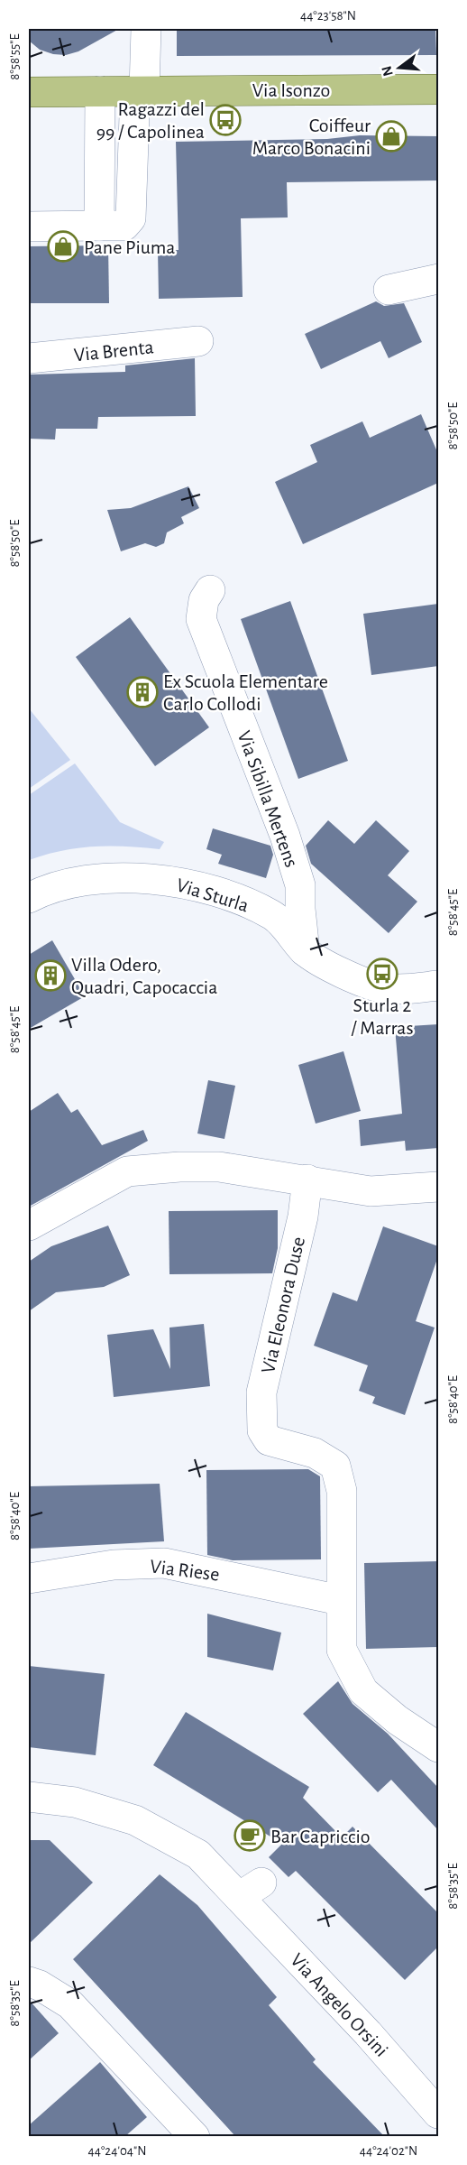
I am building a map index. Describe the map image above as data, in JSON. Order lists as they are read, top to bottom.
{
  "streets": {
    "main road": ["Via Isonzo"],
    "street": [
      "Via Brenta",
      "Via Sibilla Mertens",
      "Via Sturla",
      "Via Eleonora Duse",
      "Via Riese",
      "Via Angelo Orsini"
    ]
  },
  "crossings": [
    ["Via Sibilla Mertens", "Via Sturla"],
    ["Via Eleonora Duse", "Via Riese"]
  ],
  "places": {
    "bus stop": ["Ragazzi del 99 / Capolinea", "Sturla 2 / Marras"],
    "shop": ["Coiffeur Marco Bonacini", "Pane Piuma"],
    "building": ["Ex Scuola Elementare Carlo Collodi", "Villa Odero, Quadri, Capocaccia"],
    "cafe": ["Bar Capriccio"]
  },
  "north": "left",
  "coordinates": [
    "44°23'58\"N",
    "8°58'55\"E",
    "8°58'50\"E",
    "8°58'45\"E",
    "8°58'40\"E",
    "8°58'35\"E",
    "44°24'04\"N",
    "44°24'02\"N"
  ]
}
